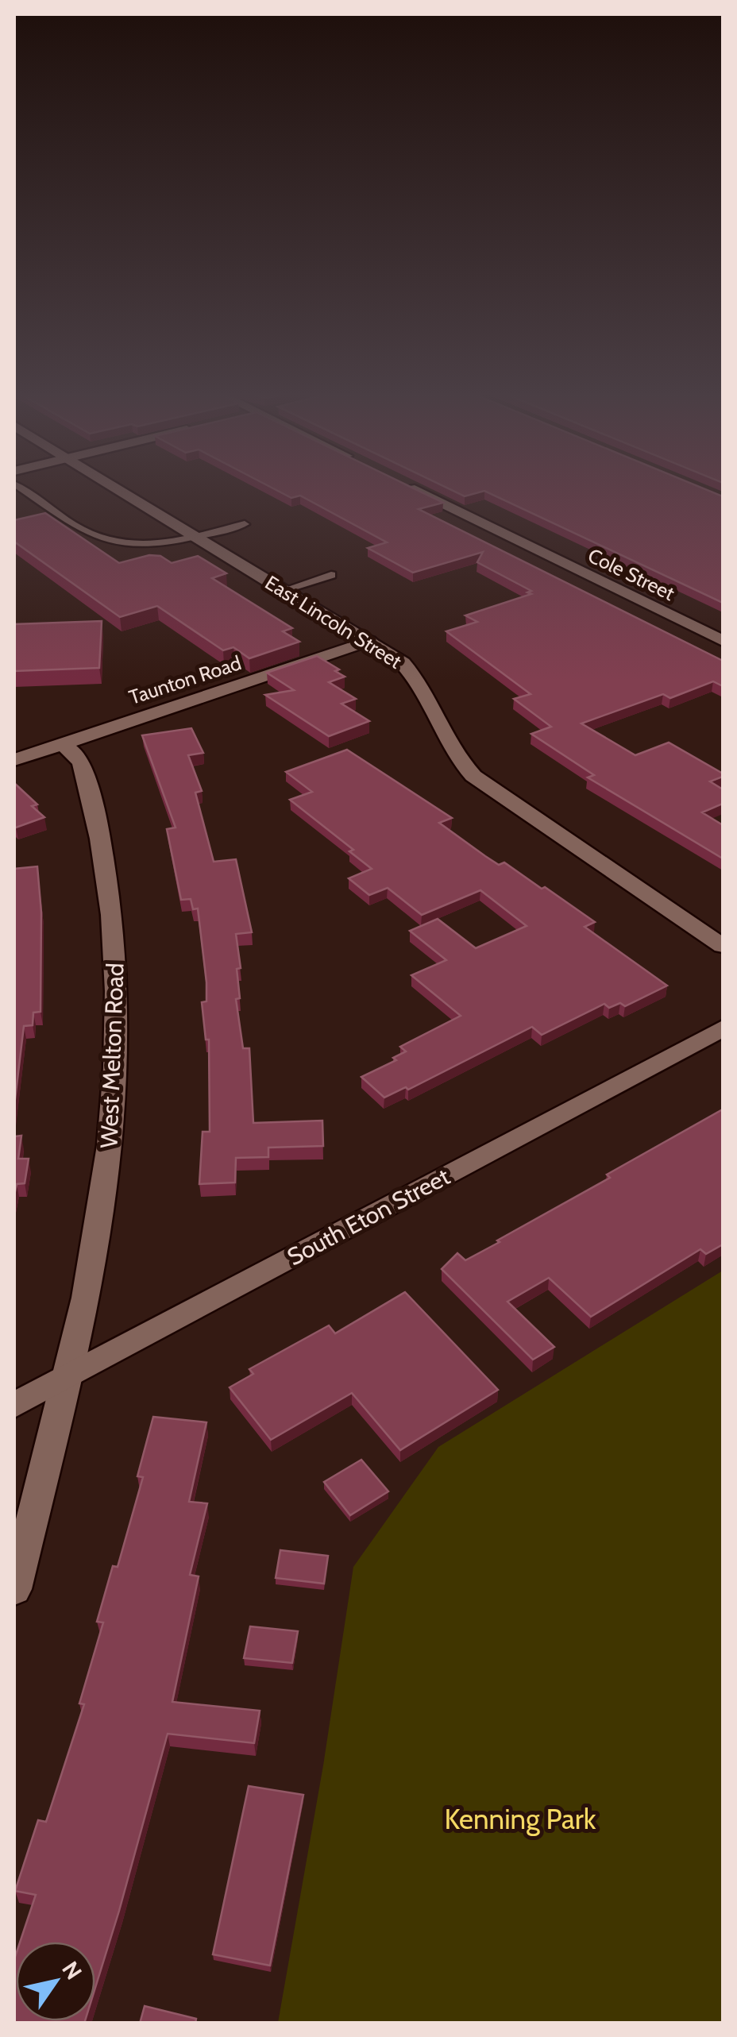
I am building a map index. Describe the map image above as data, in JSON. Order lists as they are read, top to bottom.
{
  "streets": {
    "street": [
      "Cole Street",
      "East Lincoln Street",
      "Taunton Road",
      "West Melton Road",
      "South Eton Street"
    ]
  },
  "crossings": [
    ["East Lincoln Street", "Taunton Road"],
    ["Taunton Road", "West Melton Road"],
    ["West Melton Road", "South Eton Street"]
  ],
  "parks": ["Kenning Park"],
  "north": "top right"
}
